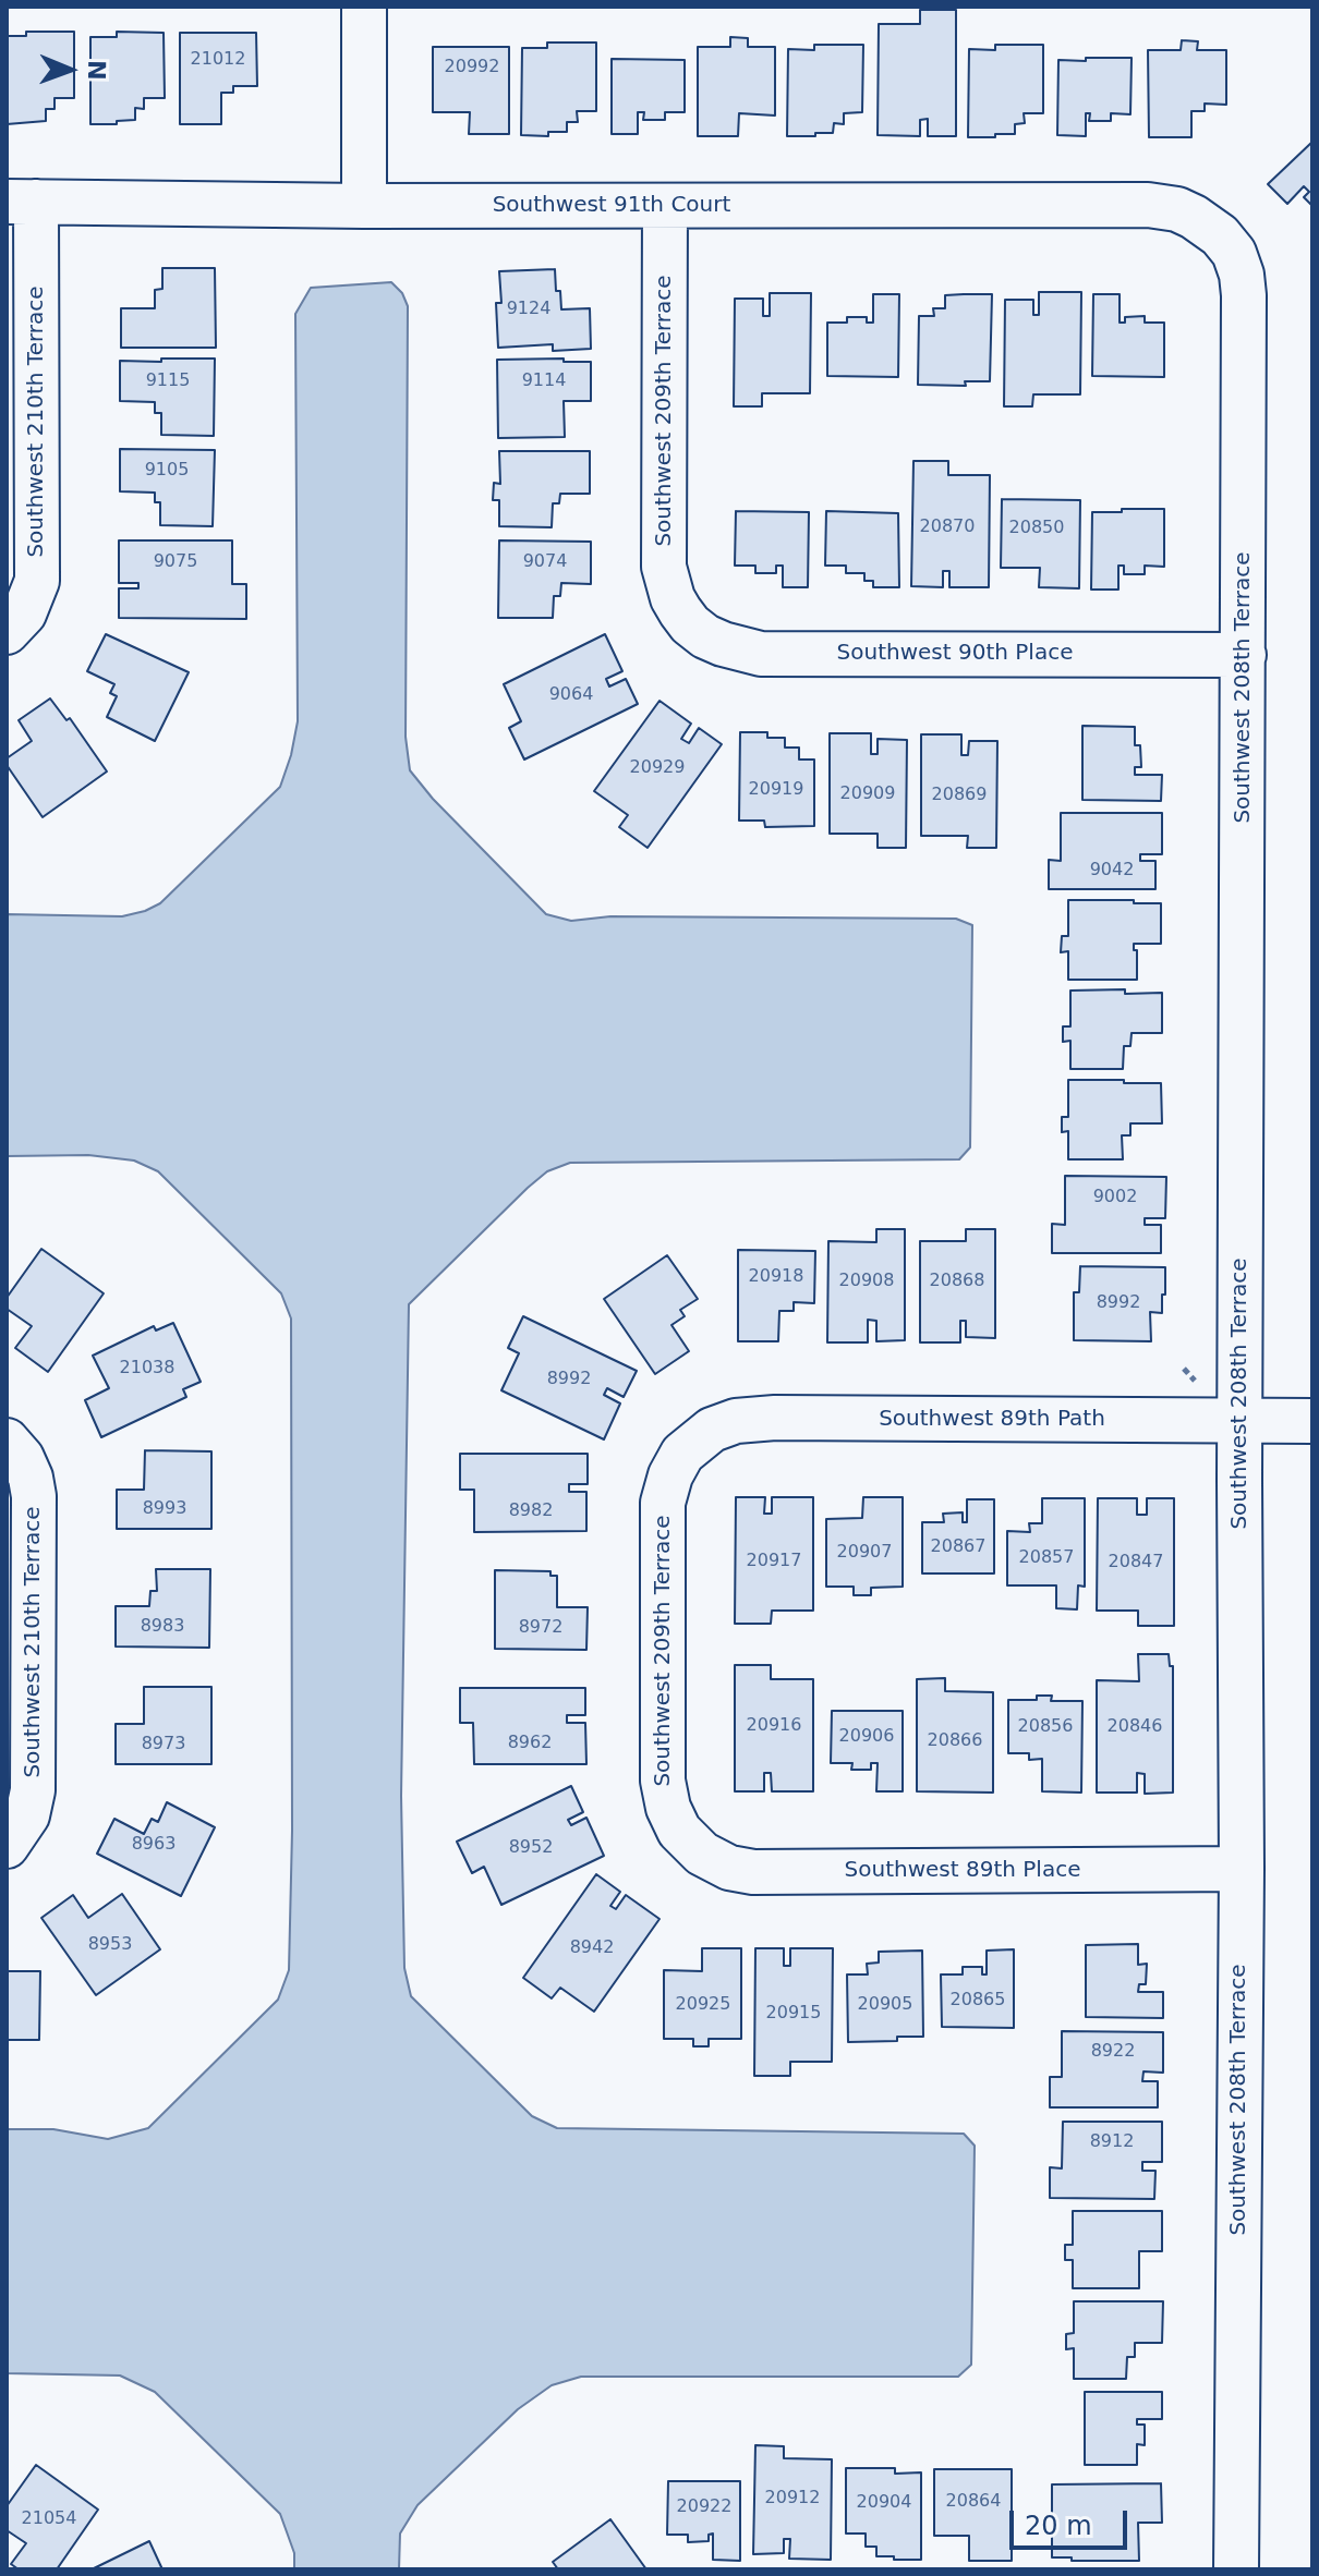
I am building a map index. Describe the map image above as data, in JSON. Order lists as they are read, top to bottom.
{
  "streets": {
    "street": [
      "Southwest 91th Court",
      "Southwest 209th Terrace",
      "Southwest 210th Terrace",
      "Southwest 90th Place",
      "Southwest 208th Terrace",
      "Southwest 89th Path",
      "Southwest 89th Place"
    ]
  },
  "crossings": [
    ["Southwest 91th Court", "Southwest 209th Terrace"],
    ["Southwest 91th Court", "Southwest 210th Terrace"],
    ["Southwest 91th Court", "Southwest 208th Terrace"],
    ["Southwest 209th Terrace", "Southwest 90th Place"],
    ["Southwest 209th Terrace", "Southwest 89th Path"],
    ["Southwest 209th Terrace", "Southwest 89th Place"],
    ["Southwest 90th Place", "Southwest 208th Terrace"],
    ["Southwest 208th Terrace", "Southwest 89th Path"],
    ["Southwest 208th Terrace", "Southwest 89th Place"]
  ],
  "house_numbers": [
    "21012",
    "20992",
    "9124",
    "9115",
    "9114",
    "9105",
    "20870",
    "20850",
    "9075",
    "9074",
    "9064",
    "20929",
    "20919",
    "20909",
    "20869",
    "9042",
    "9002",
    "20918",
    "20908",
    "20868",
    "8992",
    "21038",
    "8992",
    "8993",
    "8982",
    "20867",
    "20907",
    "20857",
    "20917",
    "20847",
    "8983",
    "8972",
    "20916",
    "20856",
    "20846",
    "20906",
    "20866",
    "8962",
    "8973",
    "8963",
    "8952",
    "8953",
    "8942",
    "20865",
    "20925",
    "20905",
    "20915",
    "8922",
    "8912",
    "20912",
    "20864",
    "20904",
    "20922",
    "21054"
  ],
  "scale_bar": "20 m",
  "north": "right"
}
